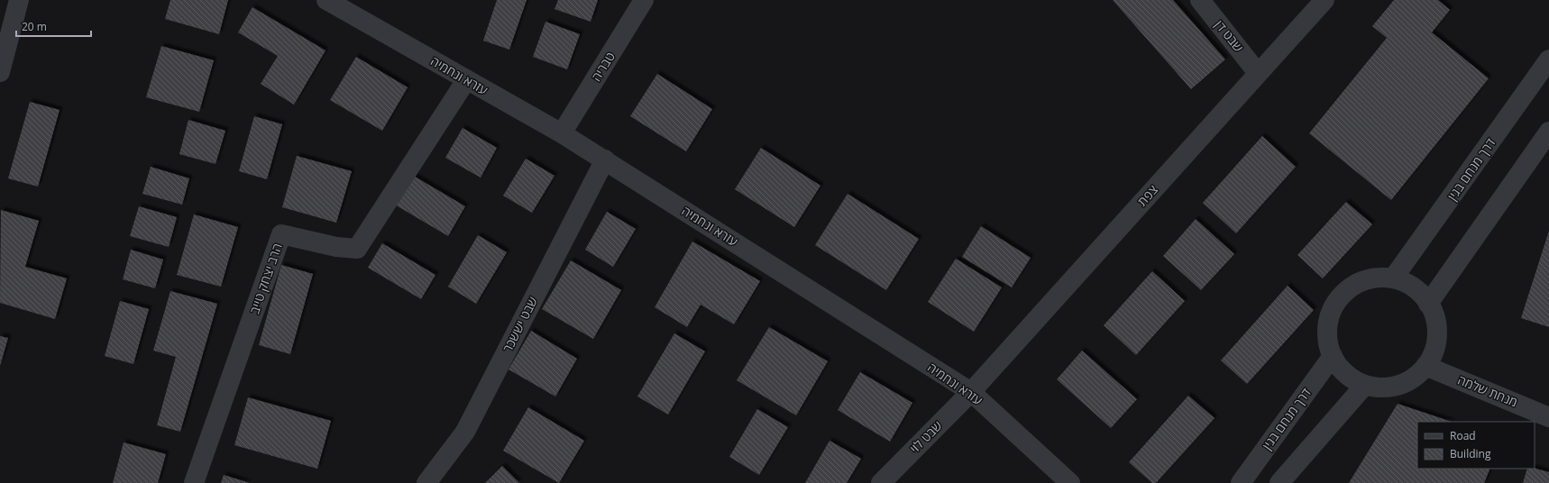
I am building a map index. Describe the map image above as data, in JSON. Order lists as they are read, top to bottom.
{
  "streets": {
    "street": [
      "שבט דן",
      "טבריה",
      "עזרא ונחמיה",
      "דרך מנחם בגין",
      "צפת",
      "הרב יצחק טייב",
      "שבט יששכר",
      "מנחת שלמה",
      "שבט לוי"
    ]
  },
  "crossings": [
    ["שבט דן", "צפת"],
    ["טבריה", "עזרא ונחמיה"],
    ["עזרא ונחמיה", "צפת"],
    ["עזרא ונחמיה", "הרב יצחק טייב"],
    ["עזרא ונחמיה", "שבט יששכר"],
    ["עזרא ונחמיה", "שבט לוי"],
    ["דרך מנחם בגין", "מנחת שלמה"],
    ["צפת", "שבט לוי"]
  ],
  "legend": ["Road", "Building"],
  "scale_bar": "20 m"
}
